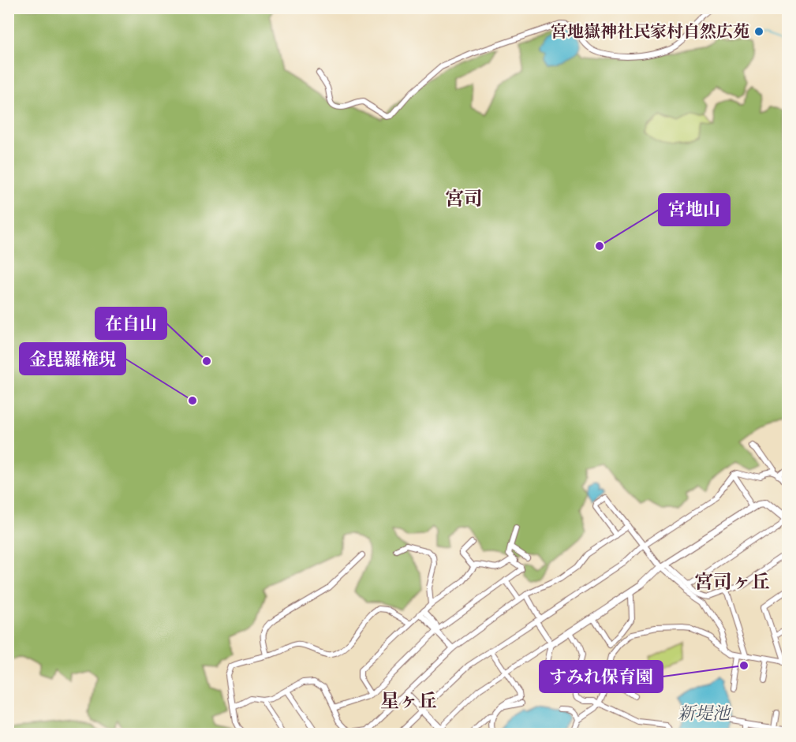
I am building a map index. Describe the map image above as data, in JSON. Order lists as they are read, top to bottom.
{
  "districts": ["宮司", "宮司ヶ丘", "星ヶ丘"],
  "water": ["新堤池"],
  "places": [
    "宮地嶽神社民家村自然広苑",
    "宮地山",
    "在自山",
    "金毘羅権現",
    "すみれ保育園"
  ]
}
